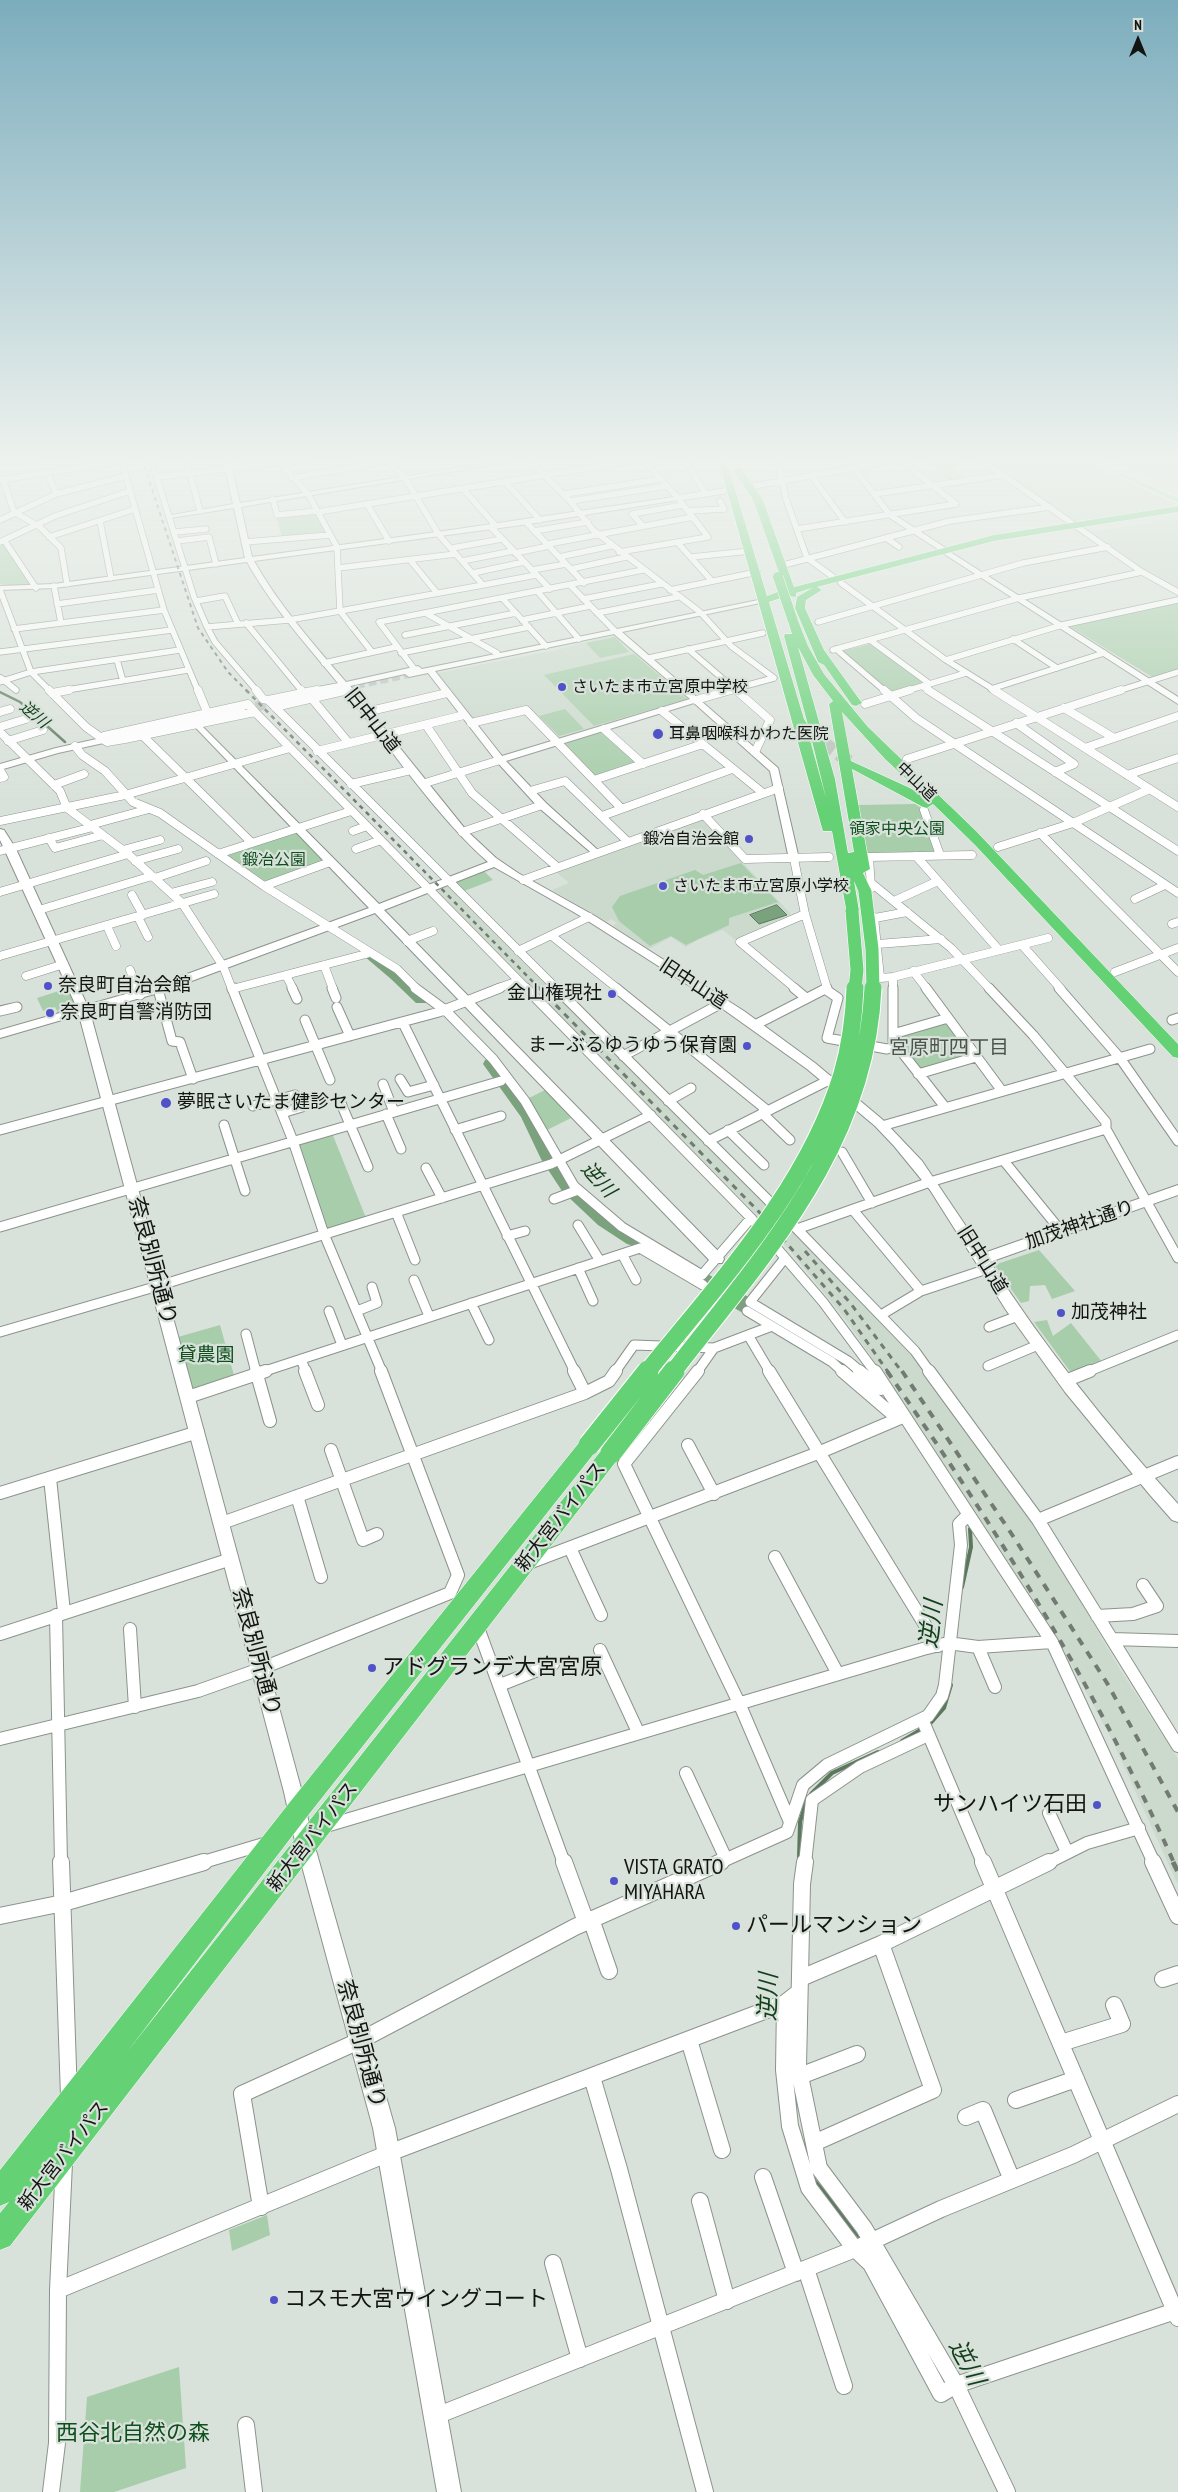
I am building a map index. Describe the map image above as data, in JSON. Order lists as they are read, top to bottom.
{
  "streets": {
    "highway": ["中山道", "新大宮バイパス"],
    "street": ["旧中山道", "加茂神社通り", "奈良別所通り"]
  },
  "crossings": [
    ["旧中山道", "加茂神社通り"],
    ["奈良別所通り", "新大宮バイパス"]
  ],
  "districts": ["宮原町四丁目"],
  "water": ["逆川"],
  "parks": [
    "領家中央公園",
    "鍛冶公園",
    "貸農園",
    "西谷北自然の森"
  ],
  "places": [
    "さいたま市立宮原中学校",
    "耳鼻咽喉科かわた医院",
    "鍛冶自治会館",
    "さいたま市立宮原小学校",
    "奈良町自治会館",
    "金山権現社",
    "奈良町自警消防団",
    "まーぶるゆうゆう保育園",
    "夢眠さいたま健診センター",
    "加茂神社",
    "アドグランデ大宮宮原",
    "サンハイツ石田",
    "VISTA GRATO MIYAHARA",
    "パールマンション",
    "コスモ大宮ウイングコート"
  ],
  "north": "top"
}
